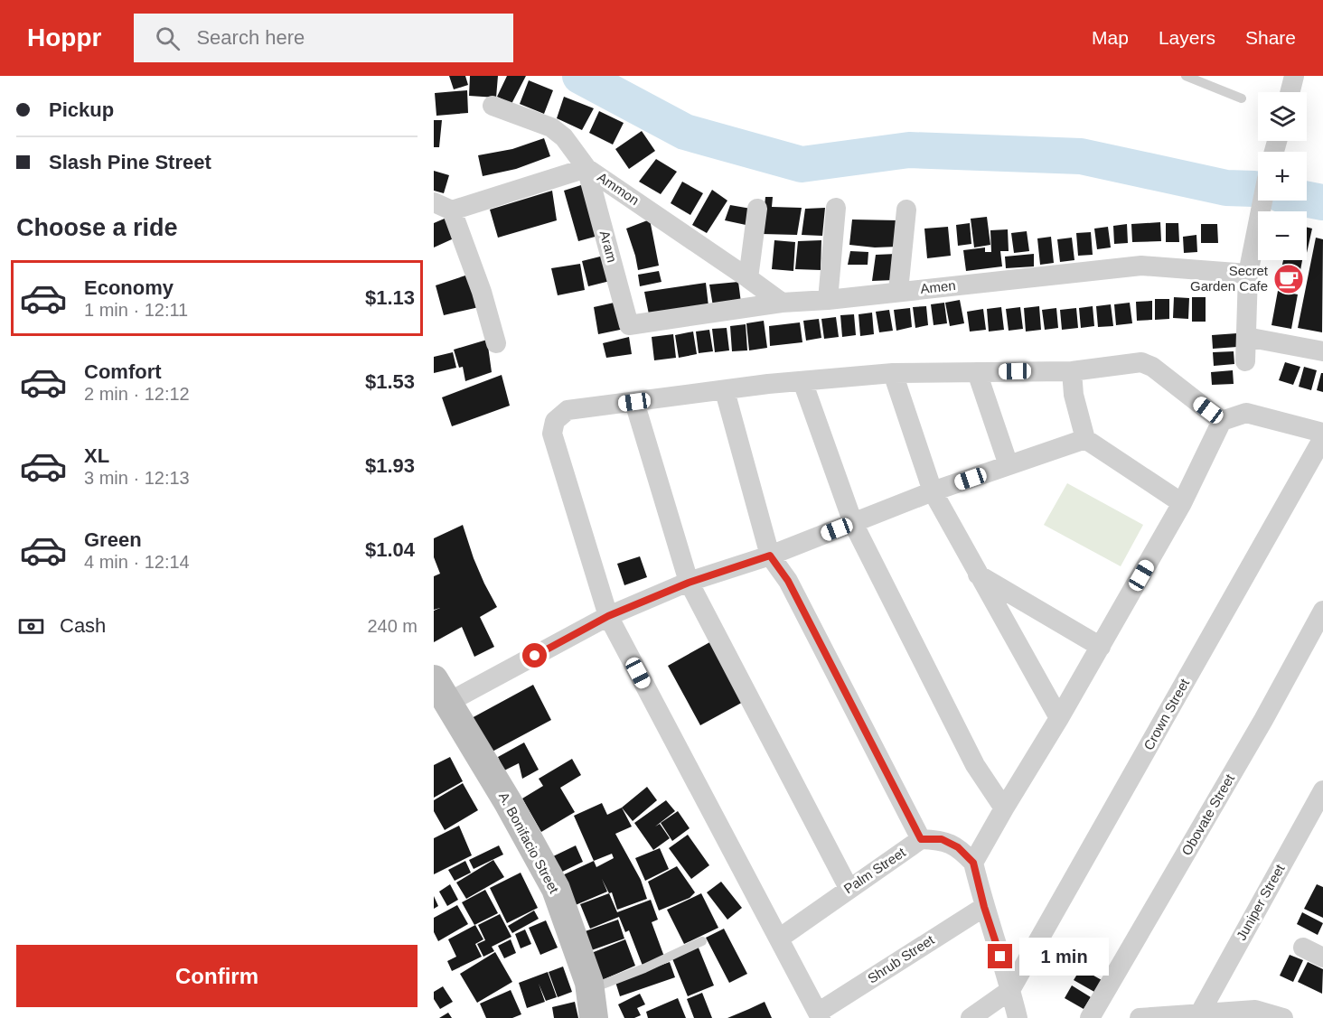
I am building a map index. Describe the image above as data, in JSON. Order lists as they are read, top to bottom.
{
  "streets": {
    "main road": ["A. Bonifacio Street"],
    "street": [
      "Ammon",
      "Aram",
      "Amen",
      "Crown Street",
      "Obovate Street",
      "Palm Street",
      "Juniper Street",
      "Shrub Street"
    ]
  },
  "crossings": [
    ["Ammon", "Aram"],
    ["Ammon", "Amen"],
    ["Aram", "Amen"]
  ],
  "places": {
    "cafe": ["Secret Garden Cafe"]
  },
  "page": {
    "header": "Hoppr",
    "search": "Search here",
    "nav": ["Map", "Layers", "Share"],
    "banner": ["Pickup", "Slash Pine Street"],
    "map_buttons": ["+", "−"],
    "heading": "Choose a ride",
    "list": [
      {
        "name": "Economy",
        "note": "1 min · 12:11",
        "value": "$1.13"
      },
      {
        "name": "Comfort",
        "note": "2 min · 12:12",
        "value": "$1.53"
      },
      {
        "name": "XL",
        "note": "3 min · 12:13",
        "value": "$1.93"
      },
      {
        "name": "Green",
        "note": "4 min · 12:14",
        "value": "$1.04"
      }
    ],
    "pay": ["Cash", "240 m"],
    "buttons": "Confirm",
    "bubble": "1 min"
  }
}
